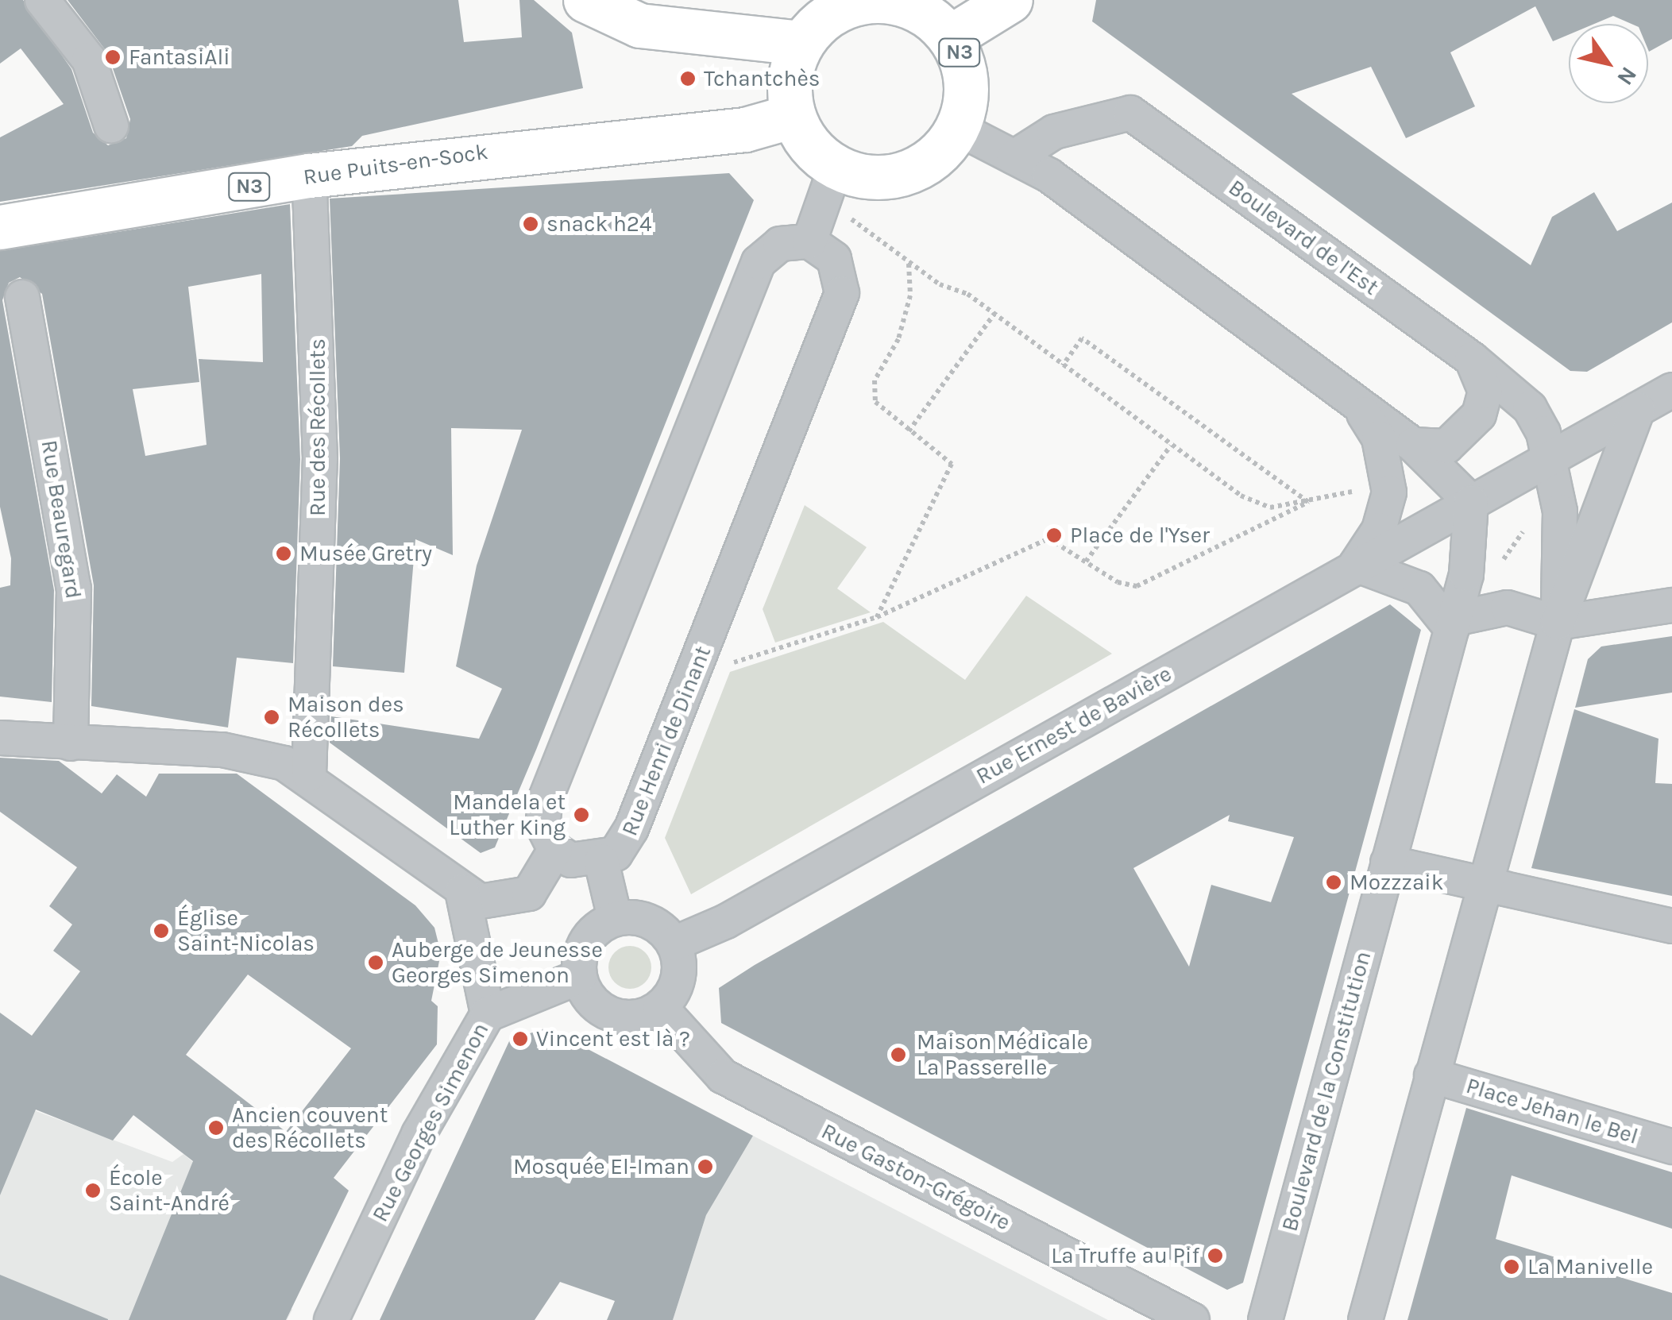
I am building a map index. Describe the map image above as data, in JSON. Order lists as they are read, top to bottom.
{
  "streets": {
    "main road": ["N3", "Rue Puits-en-Sock"],
    "street": [
      "Boulevard de l'Est",
      "Rue des Récollets",
      "Rue Beauregard",
      "Rue Ernest de Bavière",
      "Rue Henri de Dinant",
      "Boulevard de la Constitution",
      "Place Jehan le Bel",
      "Rue Georges Simenon",
      "Rue Gaston-Grégoire"
    ]
  },
  "crossings": [
    ["N3", "Rue Puits-en-Sock"],
    ["Rue Puits-en-Sock", "Rue des Récollets"],
    ["Boulevard de l'Est", "Rue Ernest de Bavière"],
    ["Rue Ernest de Bavière", "Boulevard de la Constitution"],
    ["Rue Ernest de Bavière", "Rue Georges Simenon"],
    ["Rue Ernest de Bavière", "Rue Gaston-Grégoire"],
    ["Rue Georges Simenon", "Rue Gaston-Grégoire"]
  ],
  "places": [
    "FantasiAli",
    "Tchantchès",
    "snack h24",
    "Place de l'Yser",
    "Musée Gretry",
    "Maison des Récollets",
    "Mandela et Luther King",
    "Mozzzaik",
    "Église Saint-Nicolas",
    "Auberge de Jeunesse Georges Simenon",
    "Vincent est là ?",
    "Maison Médicale La Passerelle",
    "Ancien couvent des Récollets",
    "Mosquée El-Iman",
    "École Saint-André",
    "La Truffe au Pif",
    "La Manivelle"
  ],
  "north": "bottom right"
}
